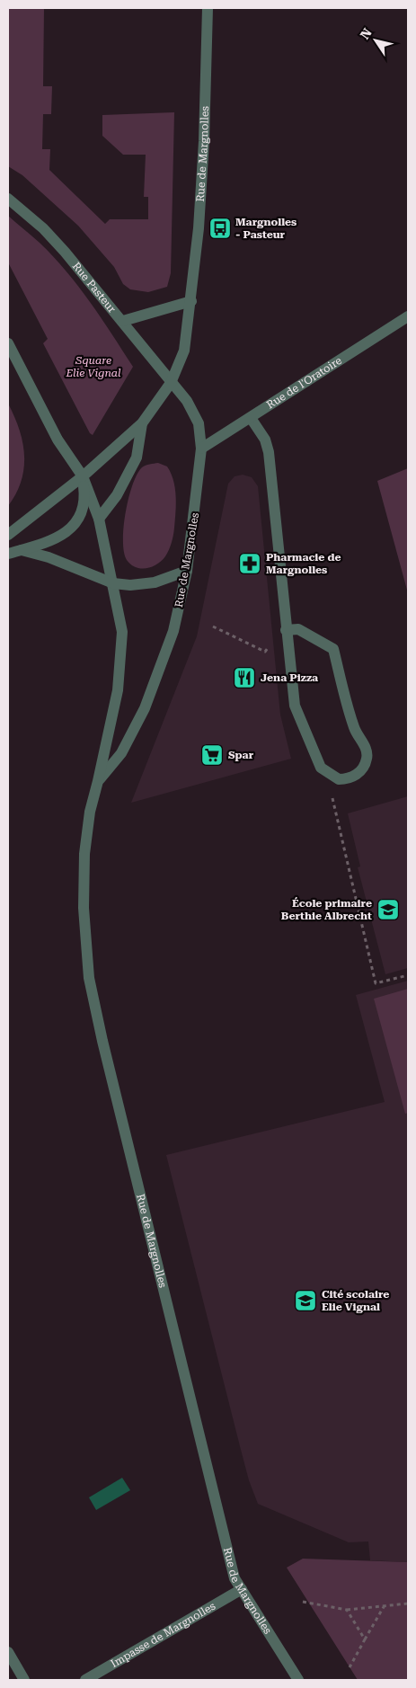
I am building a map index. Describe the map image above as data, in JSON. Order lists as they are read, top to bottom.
{
  "streets": {
    "street": [
      "Rue de Margnolles",
      "Rue Pasteur",
      "Rue de l'Oratoire",
      "Impasse de Margnolles"
    ]
  },
  "crossings": [
    ["Rue de Margnolles", "Rue Pasteur"],
    ["Rue de Margnolles", "Rue de l'Oratoire"],
    ["Rue de Margnolles", "Impasse de Margnolles"]
  ],
  "parks": ["Square Elie Vignal"],
  "places": {
    "bus stop": ["Margnolles - Pasteur"],
    "pharmacy": ["Pharmacie de Margnolles"],
    "restaurant": ["Jena Pizza"],
    "supermarket": ["Spar"],
    "school or university": ["École primaire Berthie Albrecht", "Cité scolaire Elie Vignal"]
  },
  "north": "top left"
}
